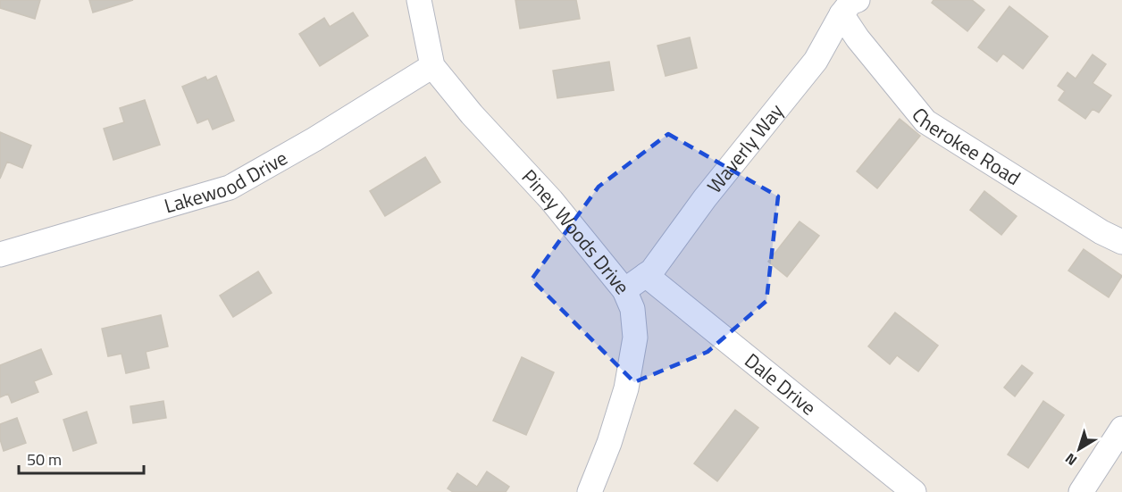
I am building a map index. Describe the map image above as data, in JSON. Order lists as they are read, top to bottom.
{
  "streets": {
    "street": [
      "Cherokee Road",
      "Waverly Way",
      "Lakewood Drive",
      "Piney Woods Drive",
      "Dale Drive"
    ]
  },
  "crossings": [
    ["Cherokee Road", "Waverly Way"],
    ["Waverly Way", "Piney Woods Drive"],
    ["Waverly Way", "Dale Drive"],
    ["Lakewood Drive", "Piney Woods Drive"]
  ],
  "scale_bar": "50 m",
  "north": "bottom left"
}
